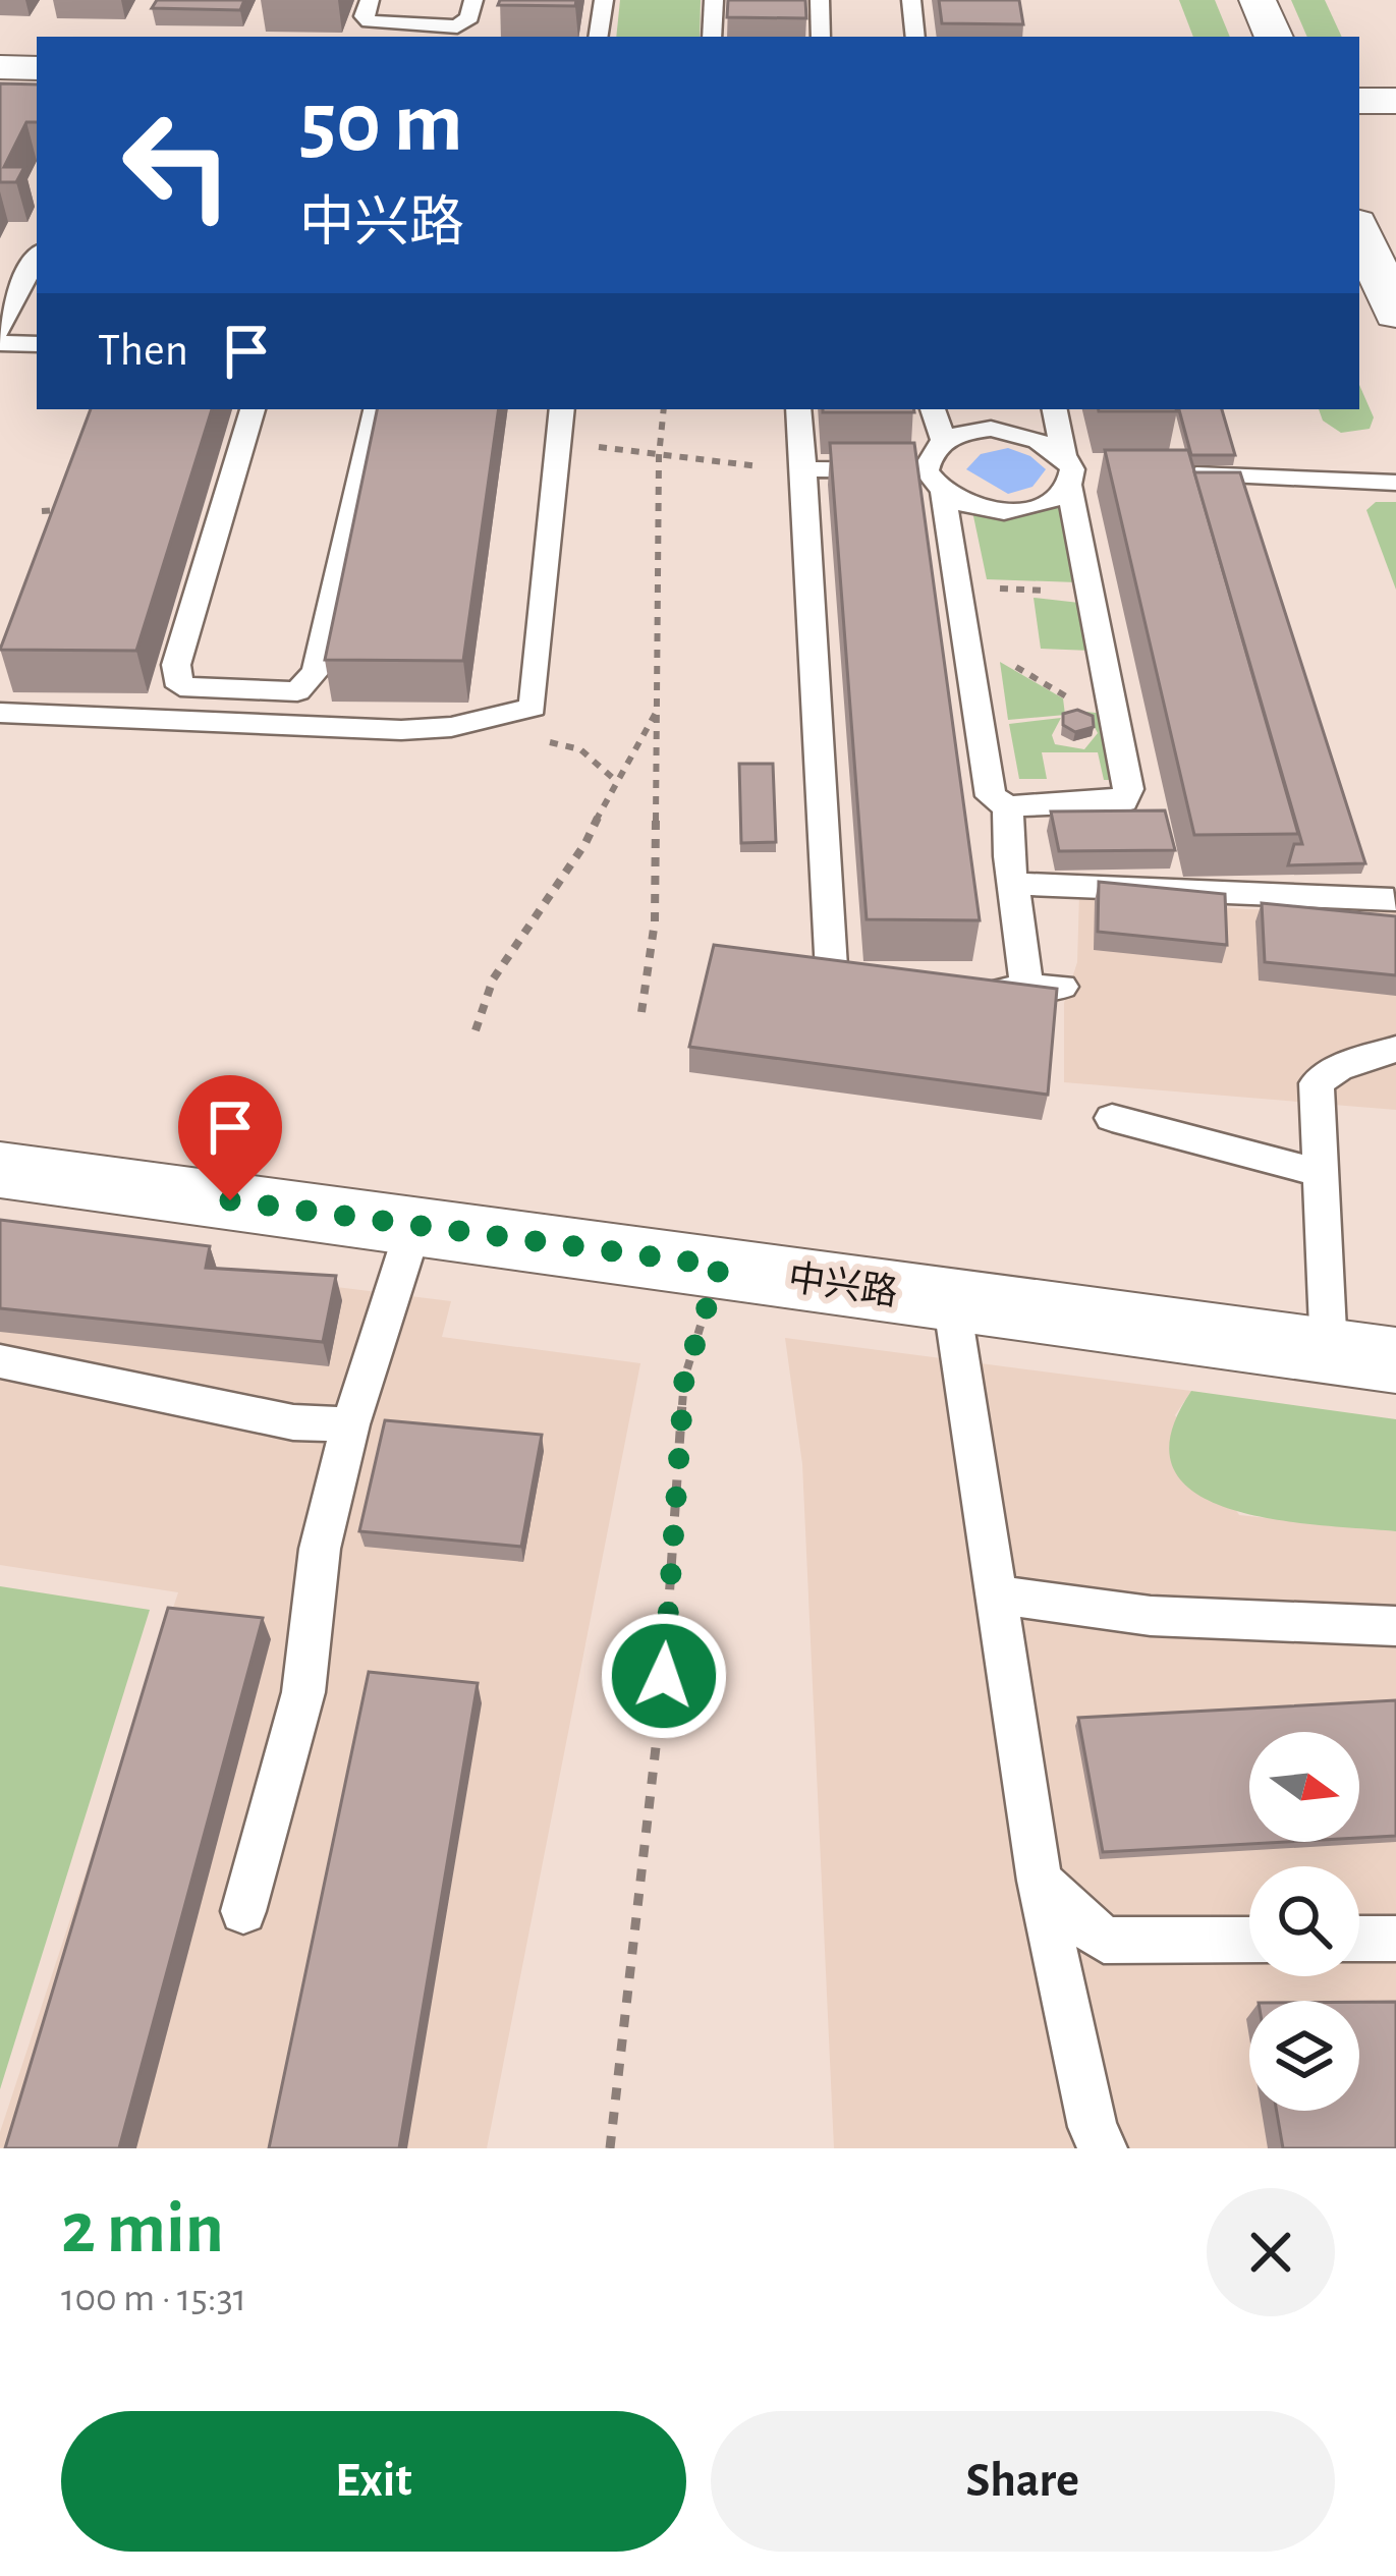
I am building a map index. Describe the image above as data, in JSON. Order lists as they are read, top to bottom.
{
  "streets": {
    "main road": ["中兴路"]
  },
  "north": "right",
  "page": {
    "turn": ["50 m", "中兴路"],
    "then": "Then",
    "heading": ["2 min", "100 m · 15:31"],
    "buttons": ["Exit", "Share"]
  }
}
